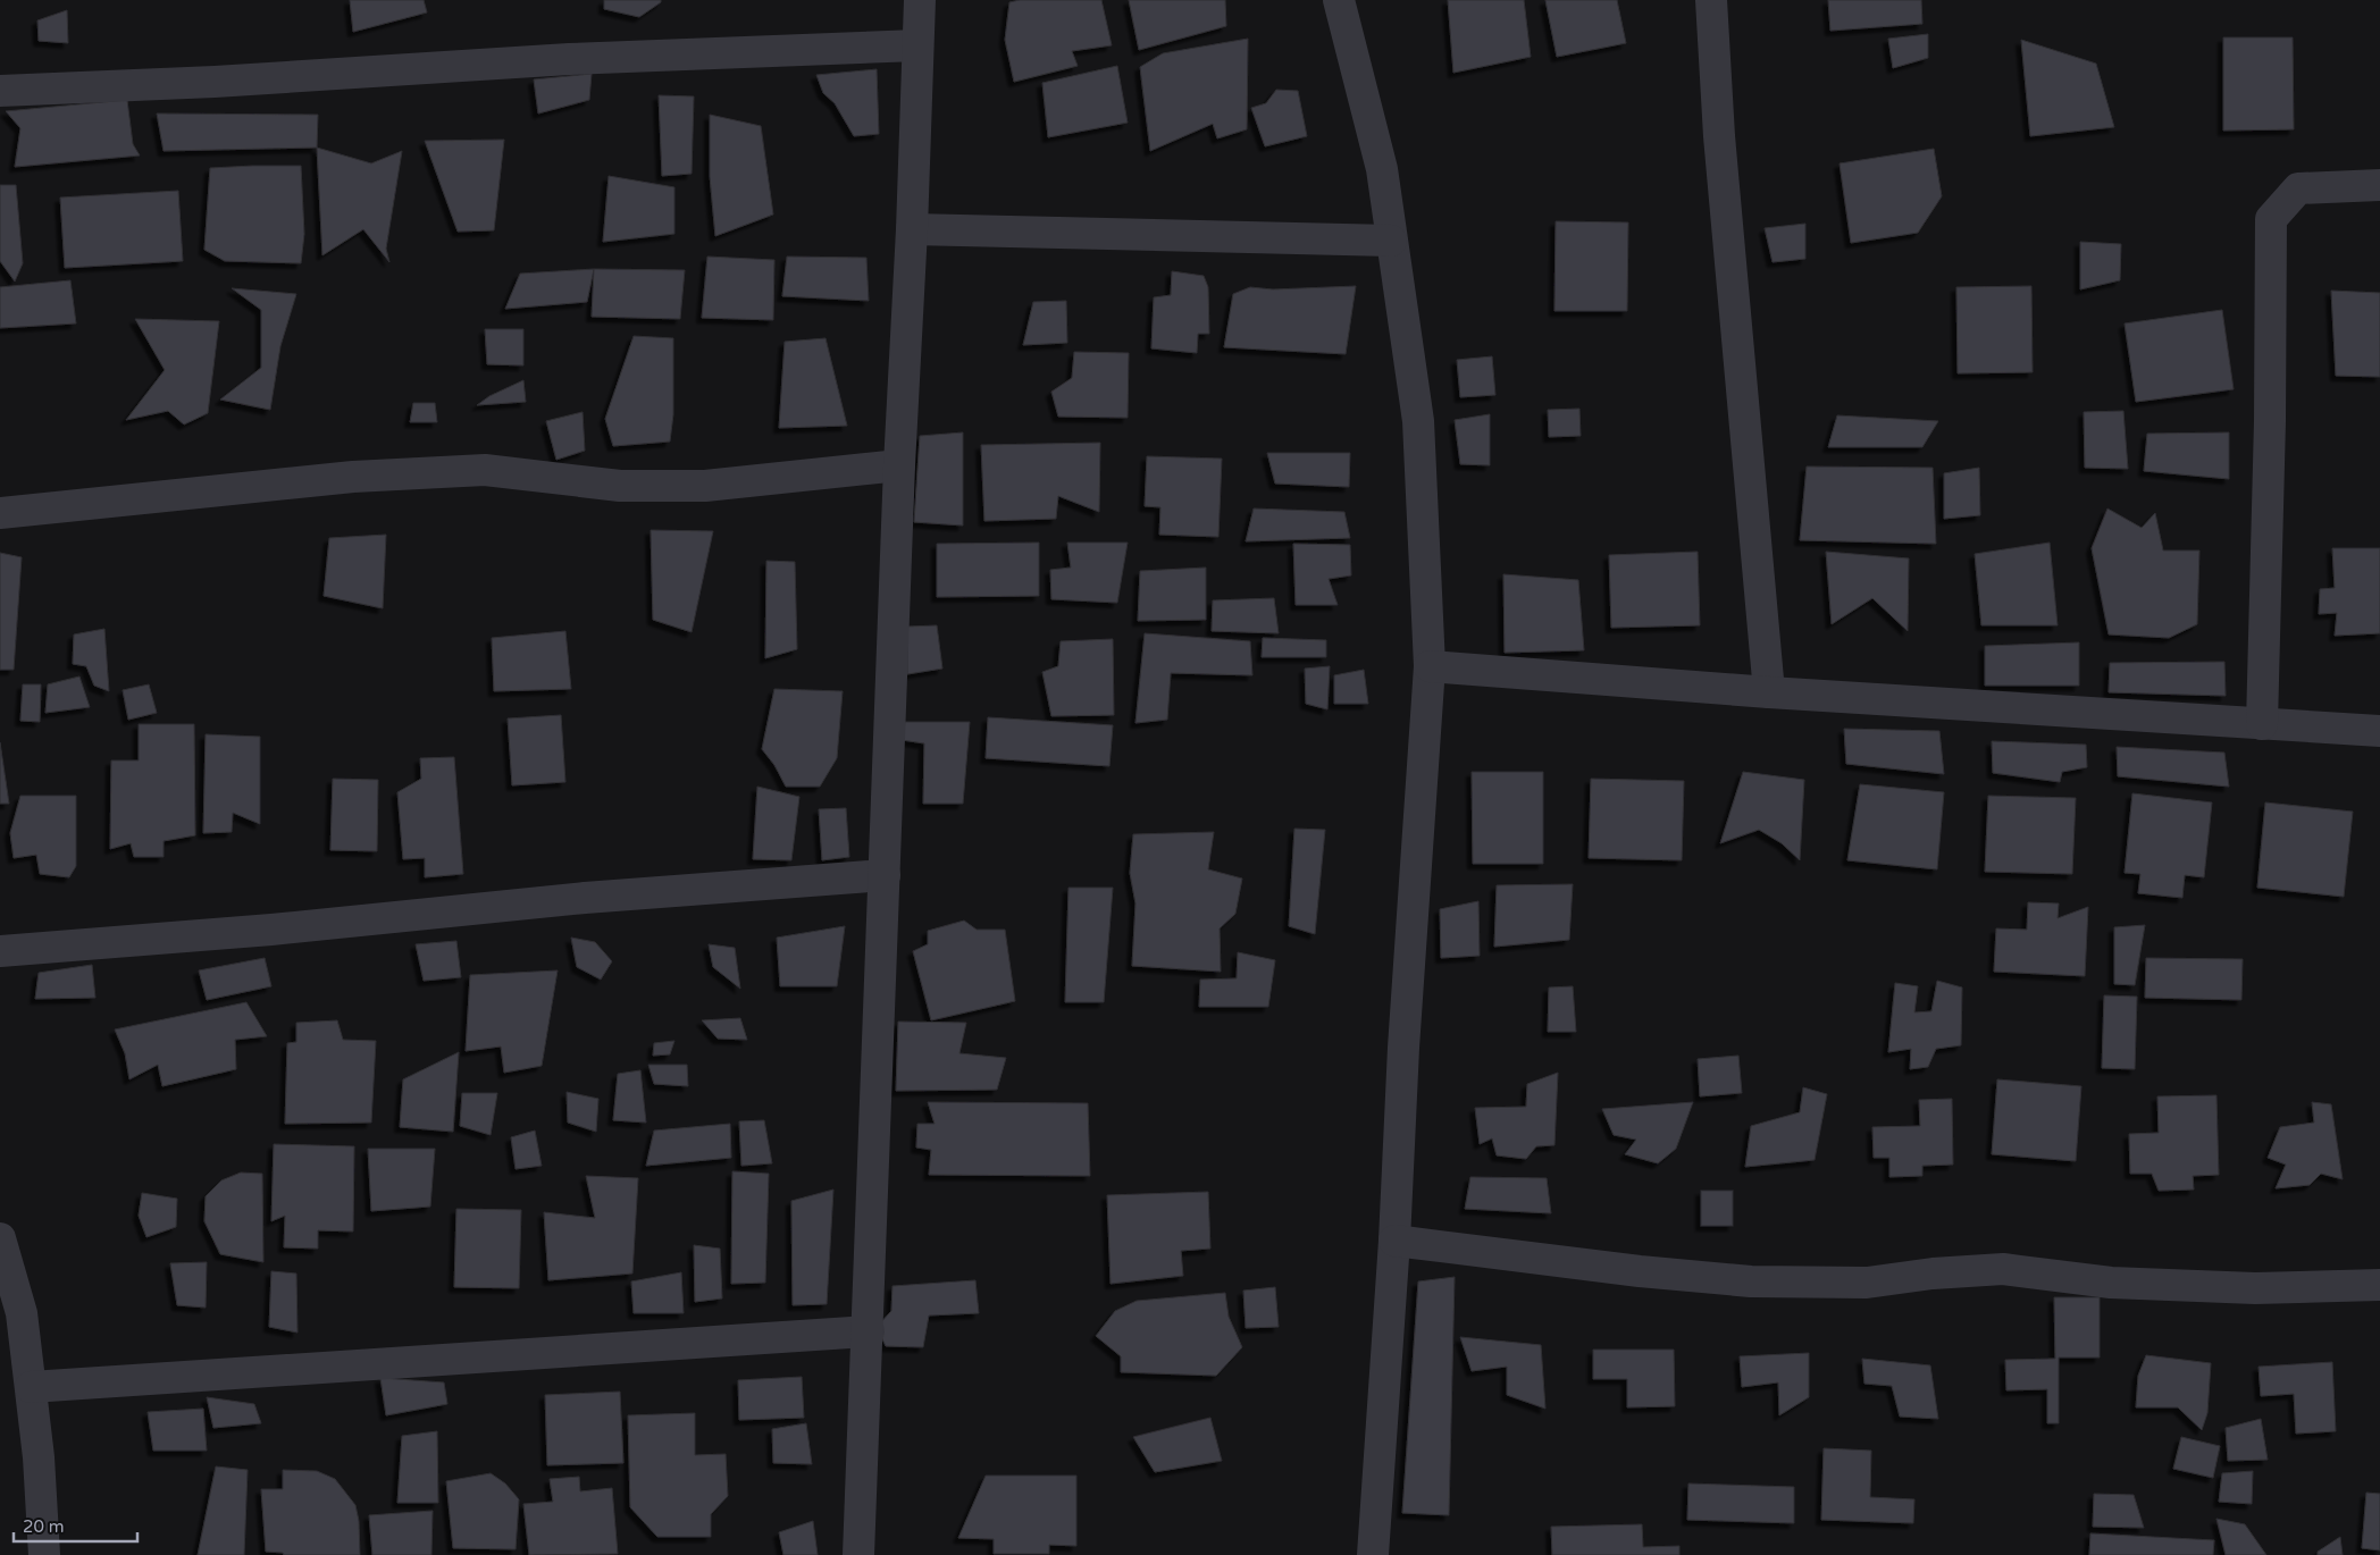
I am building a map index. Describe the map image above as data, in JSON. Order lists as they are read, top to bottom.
{
  "scale_bar": "20 m"
}
